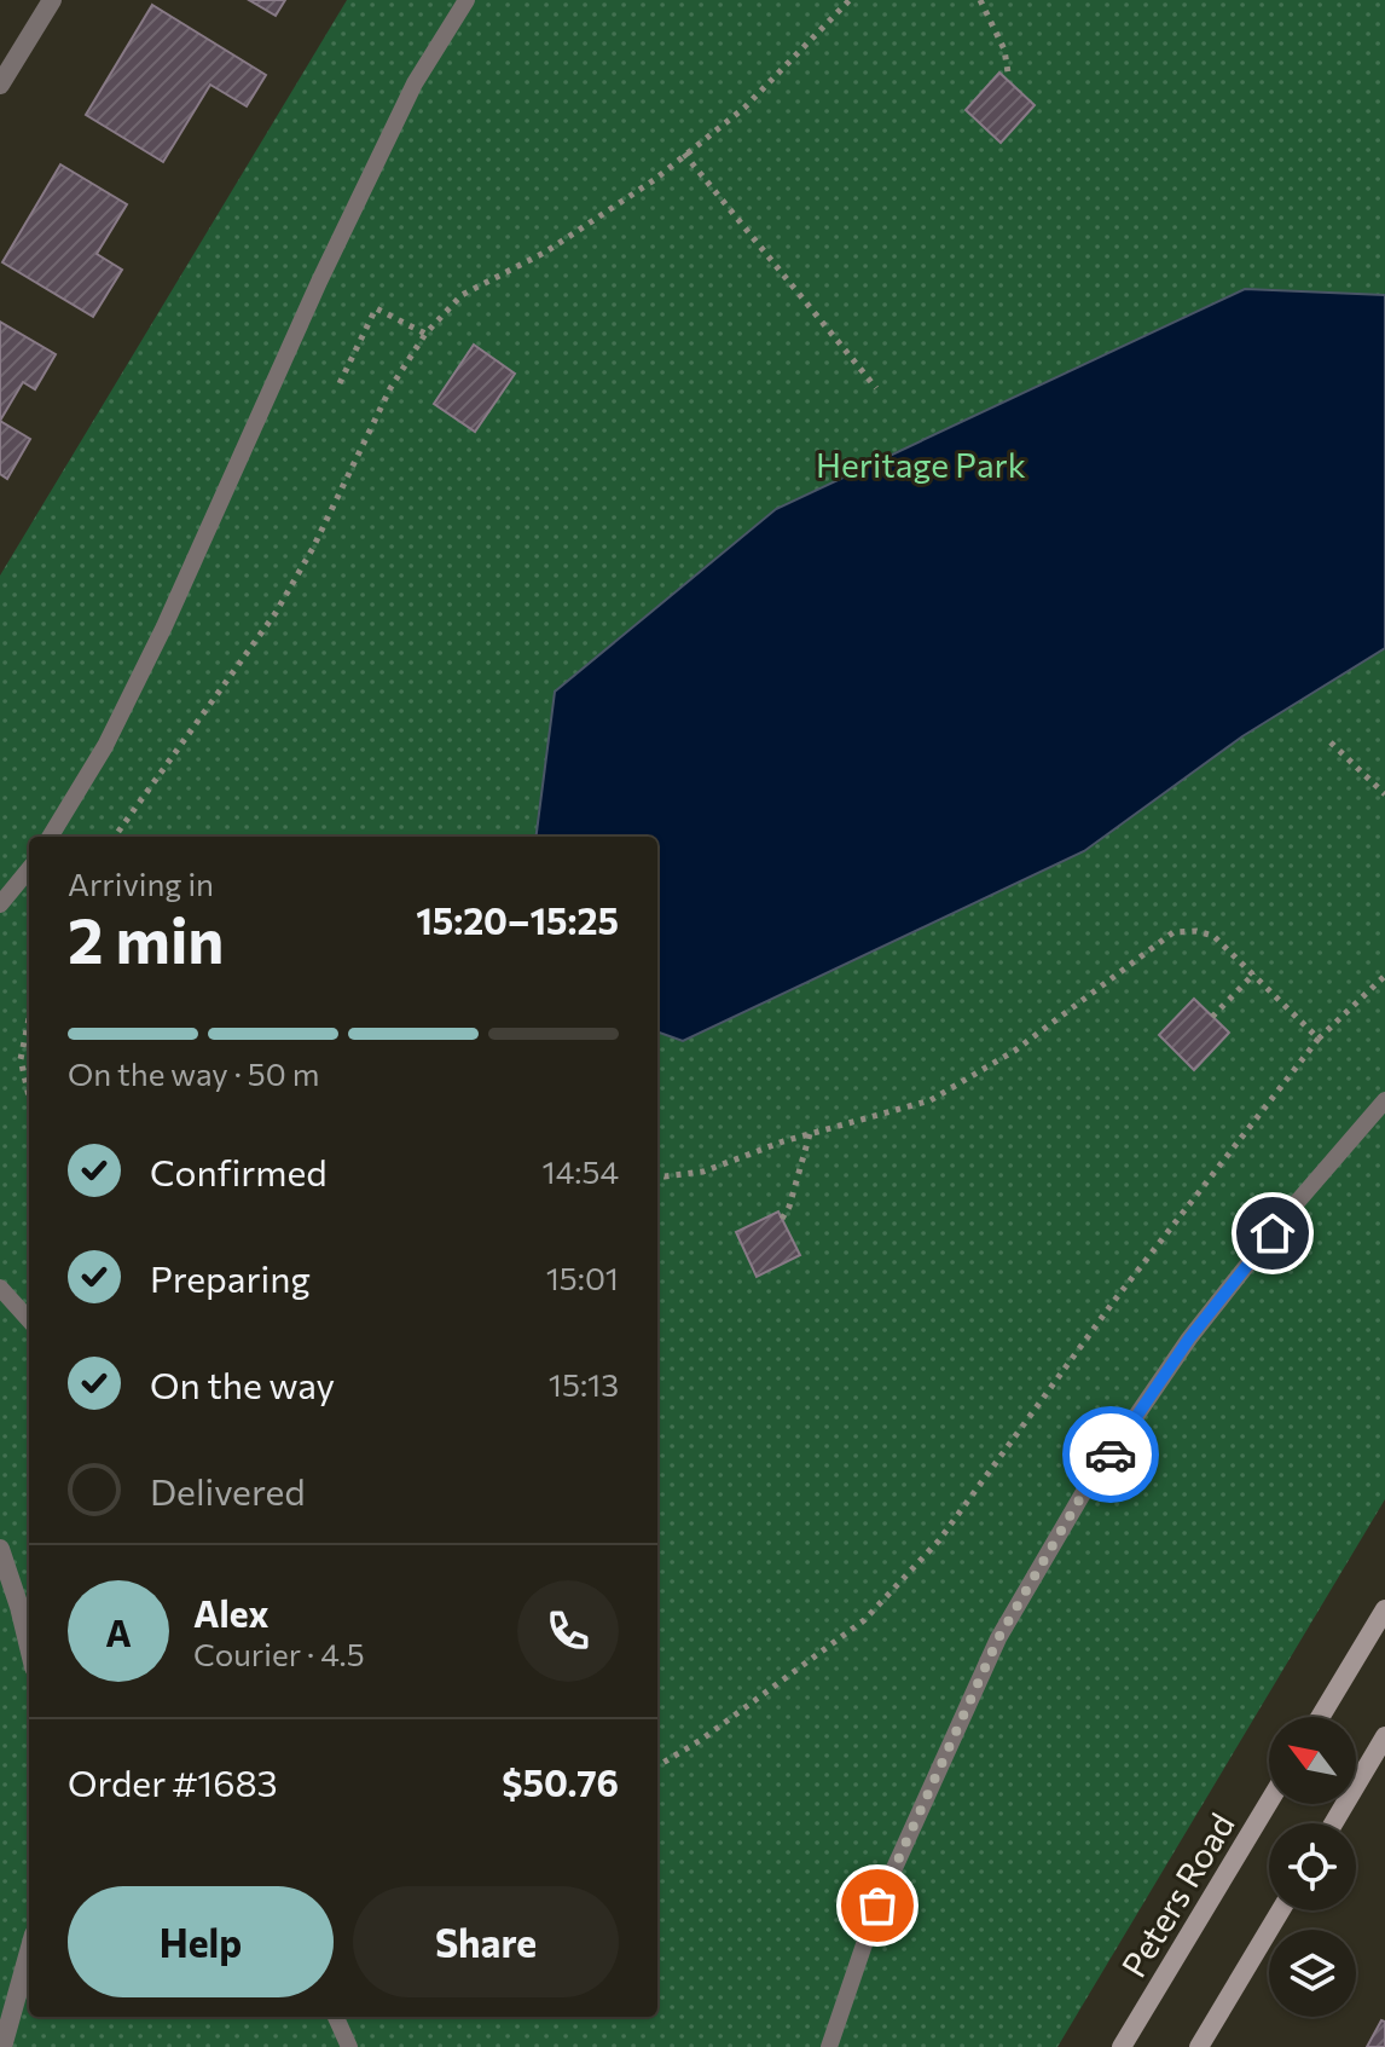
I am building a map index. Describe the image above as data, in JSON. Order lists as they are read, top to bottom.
{
  "streets": {
    "main road": ["Peters Road"]
  },
  "parks": ["Heritage Park"],
  "north": "top left",
  "page": {
    "heading": ["2 min", "Arriving in", "15:20–15:25"],
    "panel": [
      "Alex",
      "Courier · 4.5",
      "Order #1683",
      "$50.76"
    ],
    "bar": "On the way · 50 m",
    "list": [
      ["Confirmed", "14:54"],
      ["Preparing", "15:01"],
      ["On the way", "15:13"],
      "Delivered"
    ],
    "round": "A",
    "buttons": ["Help", "Share"]
  }
}
